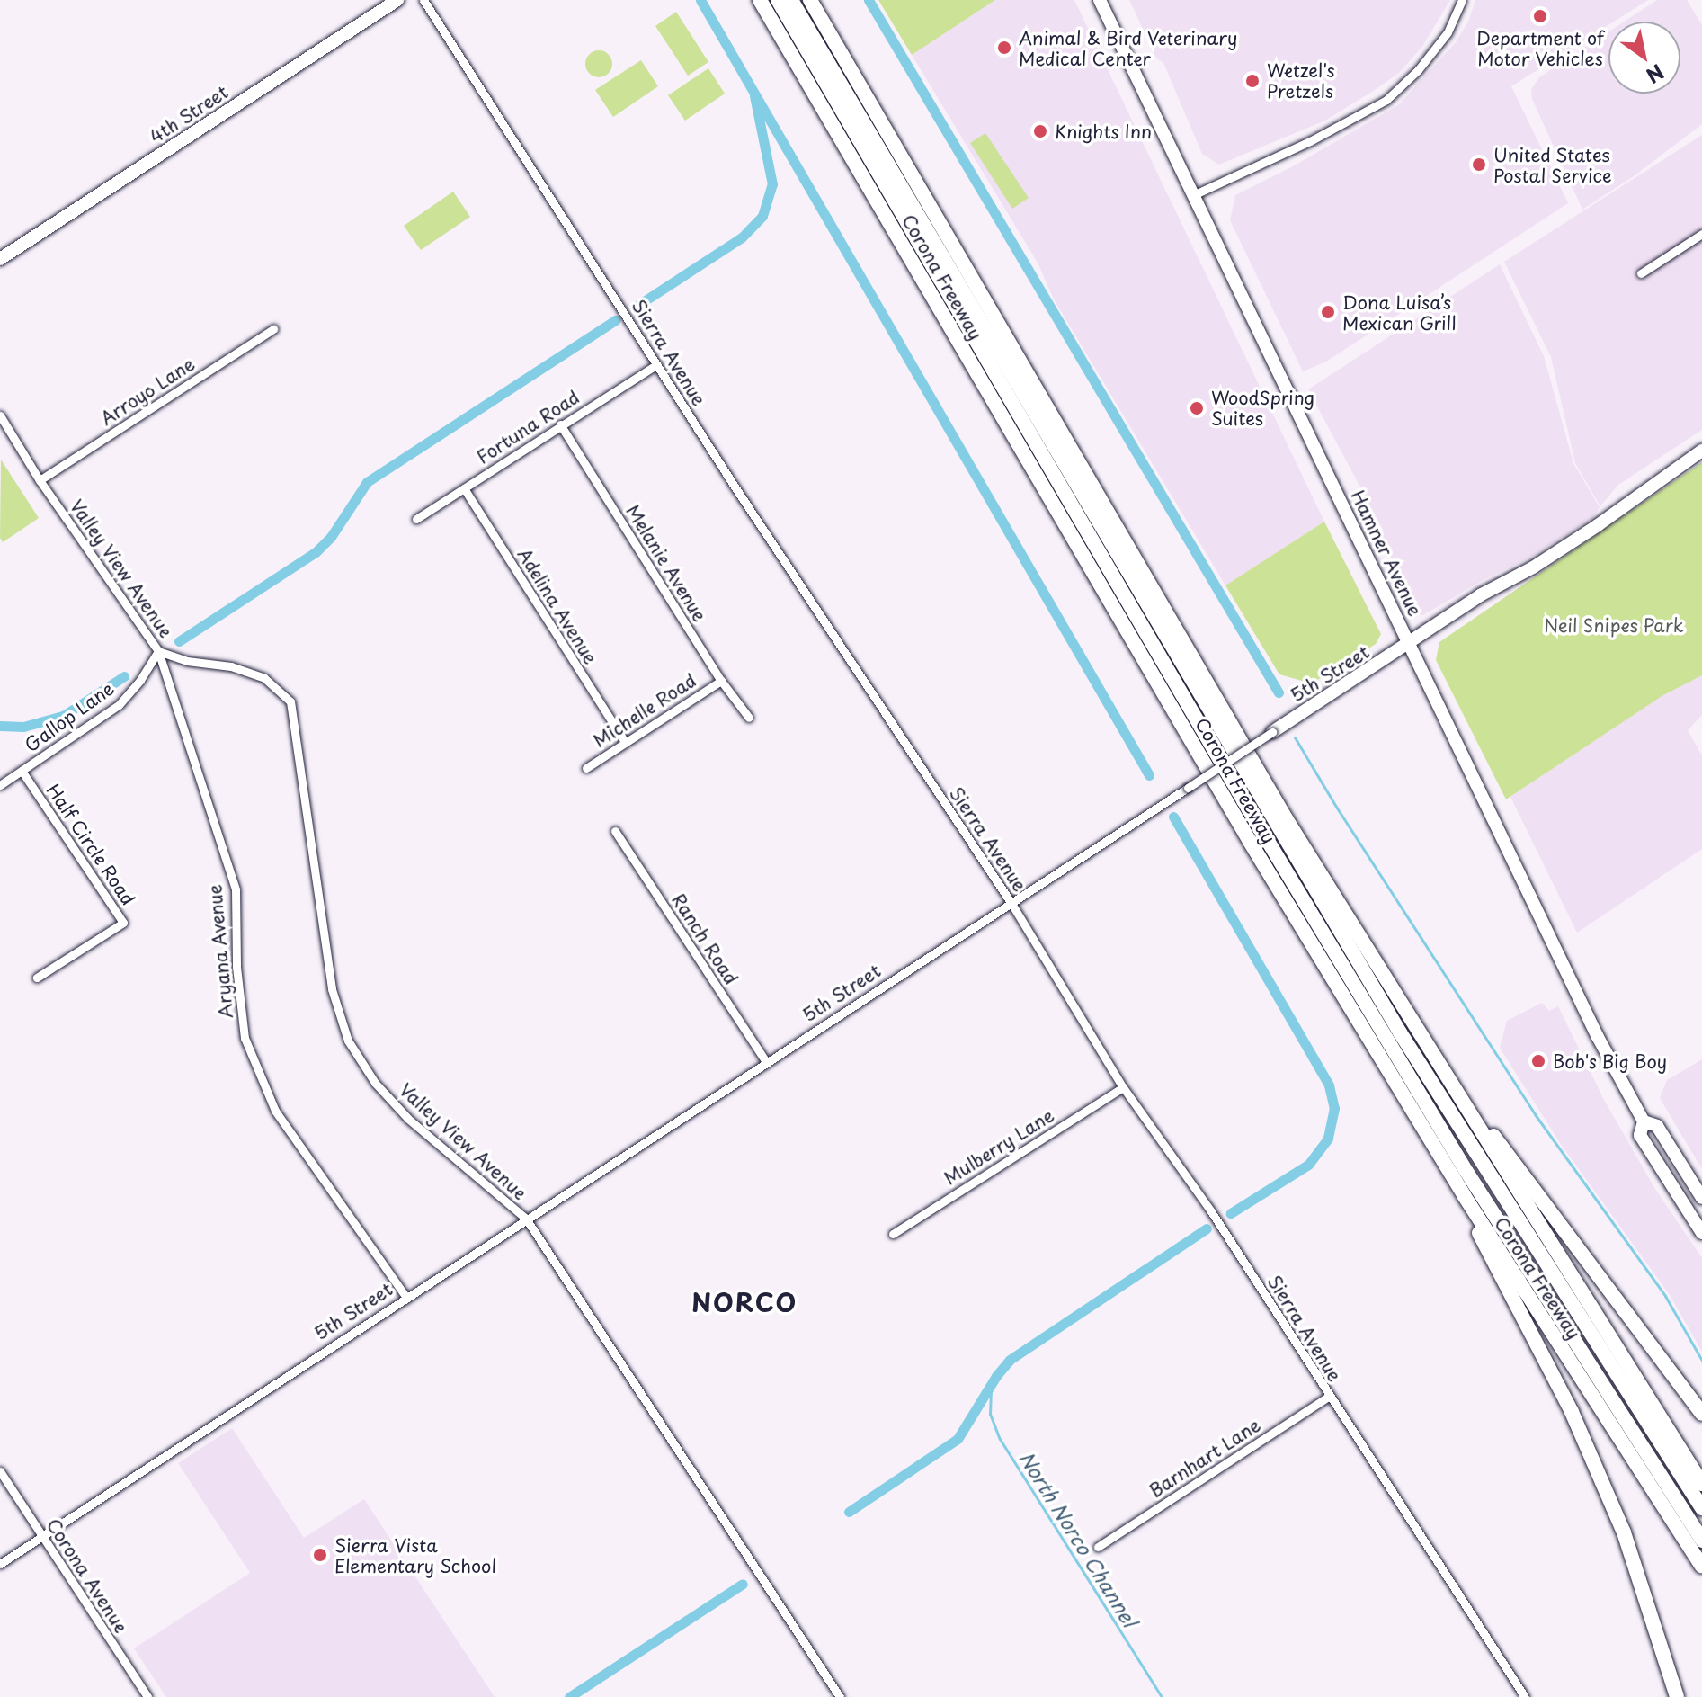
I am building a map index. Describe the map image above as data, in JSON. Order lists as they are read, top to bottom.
{
  "streets": {
    "highway": ["Corona Freeway"],
    "main road": ["4th Street", "Hamner Avenue", "5th Street"],
    "street": [
      "Sierra Avenue",
      "Arroyo Lane",
      "Fortuna Road",
      "Melanie Avenue",
      "Valley View Avenue",
      "Adelina Avenue",
      "Michelle Road",
      "Gallop Lane",
      "Half Circle Road",
      "Ranch Road",
      "Aryana Avenue",
      "Mulberry Lane",
      "Barnhart Lane",
      "Corona Avenue"
    ]
  },
  "crossings": [
    ["Sierra Avenue", "Fortuna Road"],
    ["Sierra Avenue", "5th Street"],
    ["Sierra Avenue", "Mulberry Lane"],
    ["Sierra Avenue", "Barnhart Lane"],
    ["Arroyo Lane", "Valley View Avenue"],
    ["Fortuna Road", "Melanie Avenue"],
    ["Fortuna Road", "Adelina Avenue"],
    ["Hamner Avenue", "5th Street"],
    ["Melanie Avenue", "Michelle Road"],
    ["Valley View Avenue", "5th Street"],
    ["Valley View Avenue", "Gallop Lane"],
    ["Valley View Avenue", "Aryana Avenue"],
    ["Adelina Avenue", "Michelle Road"],
    ["5th Street", "Ranch Road"],
    ["5th Street", "Aryana Avenue"],
    ["5th Street", "Corona Avenue"],
    ["Gallop Lane", "Half Circle Road"],
    ["Gallop Lane", "Aryana Avenue"]
  ],
  "districts": ["NORCO"],
  "water": ["North Norco Channel"],
  "parks": ["Neil Snipes Park"],
  "places": [
    "Department of Motor Vehicles",
    "Animal & Bird Veterinary Medical Center",
    "Wetzel's Pretzels",
    "Knights Inn",
    "United States Postal Service",
    "Dona Luisa’s Mexican Grill",
    "WoodSpring Suites",
    "Bob's Big Boy",
    "Sierra Vista Elementary School"
  ],
  "north": "bottom right"
}
